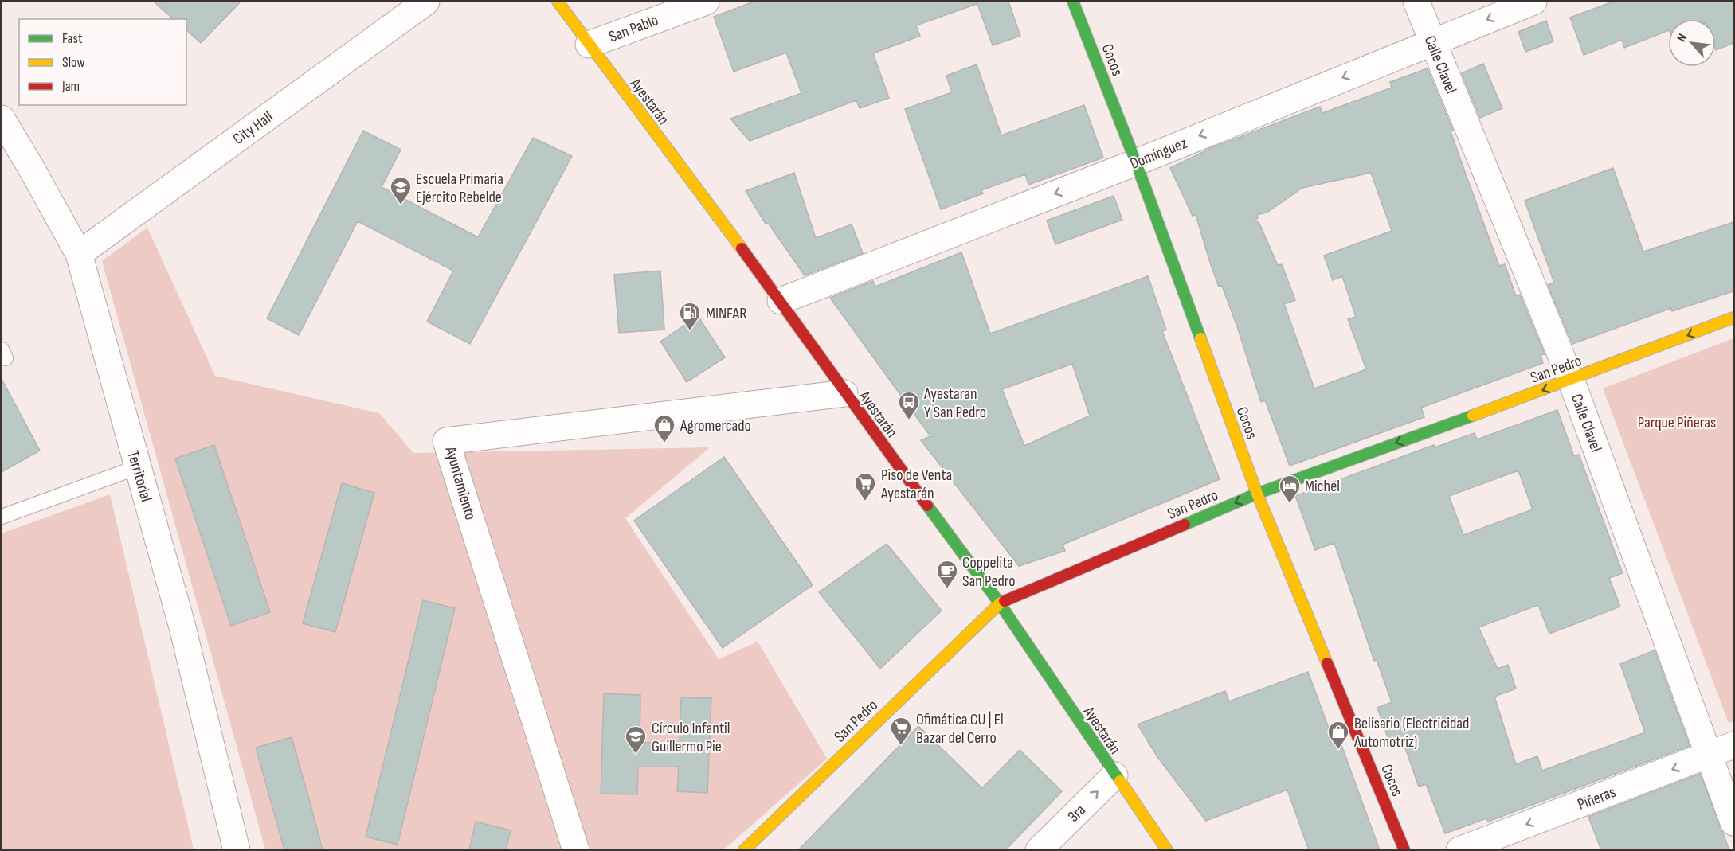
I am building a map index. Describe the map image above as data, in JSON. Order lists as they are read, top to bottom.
{
  "streets": {
    "street": [
      "San Pablo",
      "Cocos",
      "Calle Clavel",
      "Ayestarán",
      "City Hall",
      "Domínguez",
      "San Pedro",
      "Territorial",
      "Ayuntamiento",
      "Piñeras",
      "3ra"
    ]
  },
  "crossings": [
    ["San Pablo", "Ayestarán"],
    ["Cocos", "Domínguez"],
    ["Cocos", "San Pedro"],
    ["Calle Clavel", "Domínguez"],
    ["Calle Clavel", "San Pedro"],
    ["Calle Clavel", "Piñeras"],
    ["Ayestarán", "Domínguez"],
    ["Ayestarán", "San Pedro"],
    ["Ayestarán", "Ayuntamiento"],
    ["Ayestarán", "3ra"],
    ["City Hall", "Territorial"]
  ],
  "one_way": [
    "Domínguez",
    "San Pedro",
    "Piñeras",
    "3ra"
  ],
  "parks": ["Parque Piñeras"],
  "places": {
    "school or university": ["Escuela Primaria Ejército Rebelde", "Círculo Infantil Guillermo Pie"],
    "fuel station": ["MINFAR"],
    "bus stop": ["Ayestaran Y San Pedro"],
    "shop": ["Agromercado", "Belisario (Electricidad Automotriz)"],
    "supermarket": ["Piso de Venta Ayestarán", "Ofimática.CU | El Bazar del Cerro"],
    "hotel": ["Michel"],
    "cafe": ["Coppelita San Pedro"]
  },
  "legend": ["Fast", "Slow", "Jam"],
  "north": "top left"
}
